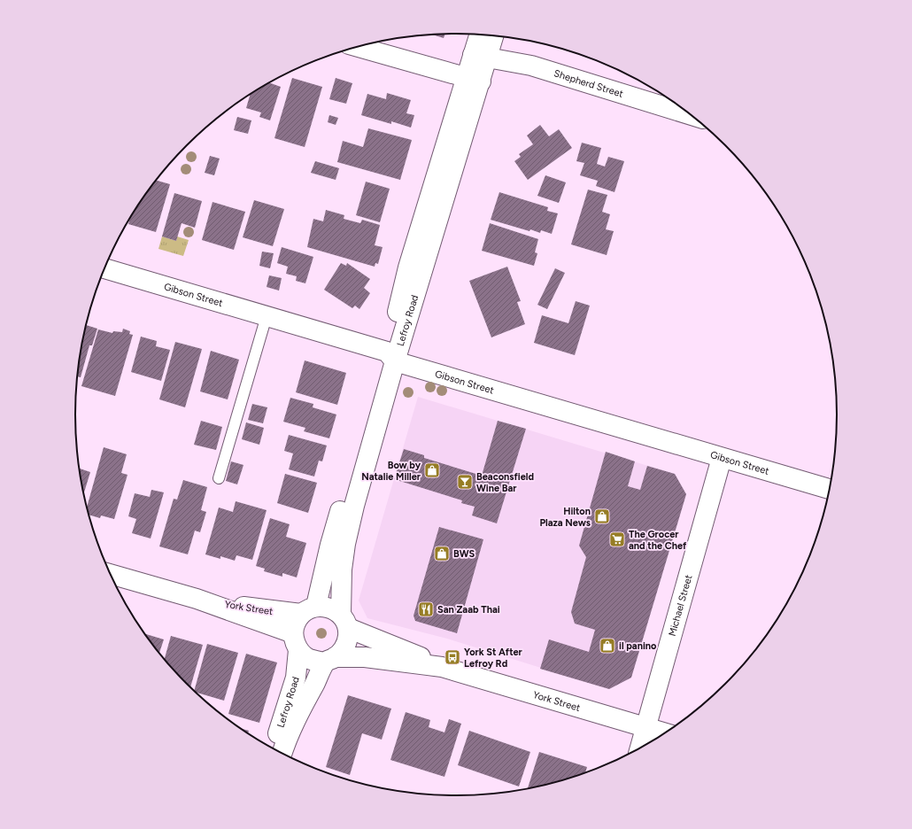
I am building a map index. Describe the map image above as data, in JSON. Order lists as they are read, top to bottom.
{
  "streets": {
    "street": [
      "Shepherd Street",
      "Gibson Street",
      "Lefroy Road",
      "Michael Street",
      "York Street"
    ]
  },
  "crossings": [
    ["Shepherd Street", "Lefroy Road"],
    ["Gibson Street", "Lefroy Road"],
    ["Gibson Street", "Michael Street"],
    ["Lefroy Road", "York Street"],
    ["Michael Street", "York Street"]
  ],
  "places": {
    "shop": [
      "Bow by Natalie Miller",
      "Hilton Plaza News",
      "BWS",
      "il panino"
    ],
    "bar": ["Beaconsfield Wine Bar"],
    "supermarket": ["The Grocer and the Chef"],
    "restaurant": ["San Zaab Thai"],
    "bus stop": ["York St After Lefroy Rd"]
  }
}
